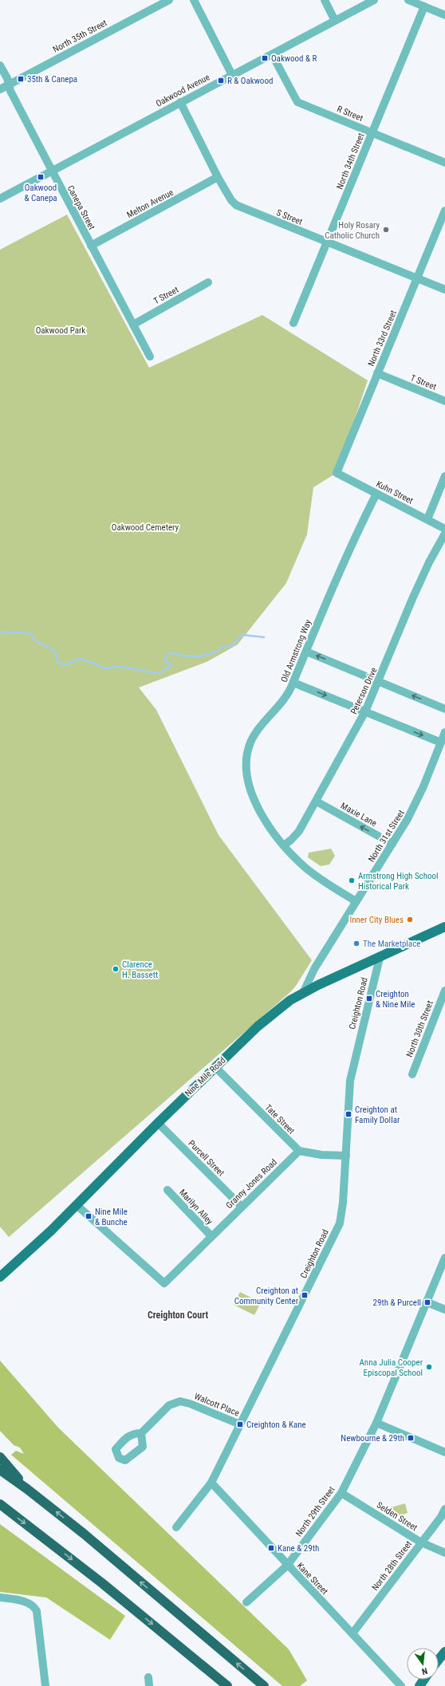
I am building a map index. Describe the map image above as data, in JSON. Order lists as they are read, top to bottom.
{
  "streets": {
    "main road": ["Nine Mile Road"],
    "street": [
      "North 35th Street",
      "Oakwood Avenue",
      "R Street",
      "North 34th Street",
      "Melton Avenue",
      "Canepa Street",
      "S Street",
      "T Street",
      "North 33rd Street",
      "Kuhn Street",
      "Old Armstrong Way",
      "Peterson Drive",
      "Maxie Lane",
      "North 31st Street",
      "Creighton Road",
      "North 30th Street",
      "Tate Street",
      "Purcell Street",
      "Granny Jones Road",
      "Marilyn Alley",
      "Walcott Place",
      "North 29th Street",
      "Selden Street",
      "North 28th Street",
      "Kane Street"
    ]
  },
  "crossings": [
    ["North 35th Street", "Canepa Street"],
    ["Oakwood Avenue", "R Street"],
    ["Oakwood Avenue", "Canepa Street"],
    ["Oakwood Avenue", "S Street"],
    ["R Street", "North 34th Street"],
    ["North 34th Street", "S Street"],
    ["Melton Avenue", "Canepa Street"],
    ["Melton Avenue", "S Street"],
    ["Canepa Street", "T Street"],
    ["S Street", "North 33rd Street"],
    ["T Street", "North 33rd Street"],
    ["North 33rd Street", "Kuhn Street"],
    ["Kuhn Street", "Old Armstrong Way"],
    ["Old Armstrong Way", "Peterson Drive"],
    ["Old Armstrong Way", "North 31st Street"],
    ["Peterson Drive", "Maxie Lane"],
    ["Maxie Lane", "North 31st Street"],
    ["North 31st Street", "Nine Mile Road"],
    ["Creighton Road", "Nine Mile Road"],
    ["Creighton Road", "Walcott Place"],
    ["Creighton Road", "Kane Street"],
    ["Nine Mile Road", "Tate Street"],
    ["Nine Mile Road", "Purcell Street"],
    ["Nine Mile Road", "Granny Jones Road"],
    ["Tate Street", "Granny Jones Road"],
    ["Purcell Street", "Granny Jones Road"],
    ["Granny Jones Road", "Marilyn Alley"],
    ["North 29th Street", "Selden Street"],
    ["North 29th Street", "Kane Street"],
    ["Selden Street", "North 28th Street"],
    ["North 28th Street", "Kane Street"]
  ],
  "one_way": ["Maxie Lane"],
  "districts": ["Creighton Court"],
  "parks": ["Oakwood Park", "Oakwood Cemetery"],
  "places": {
    "transit": [
      "Oakwood & R",
      "35th & Canepa",
      "R & Oakwood",
      "Oakwood & Canepa",
      "Creighton & Nine Mile",
      "Creighton at Family Dollar",
      "Nine Mile & Bunche",
      "Creighton at Community Center",
      "29th & Purcell",
      "Creighton & Kane",
      "Newbourne & 29th",
      "Kane & 29th"
    ],
    "other": [
      "Holy Rosary Catholic Church",
      "Armstrong High School Historical Park",
      "Inner City Blues",
      "The Marketplace",
      "Clarence H. Bassett",
      "Anna Julia Cooper Episcopal School"
    ]
  },
  "north": "bottom"
}
